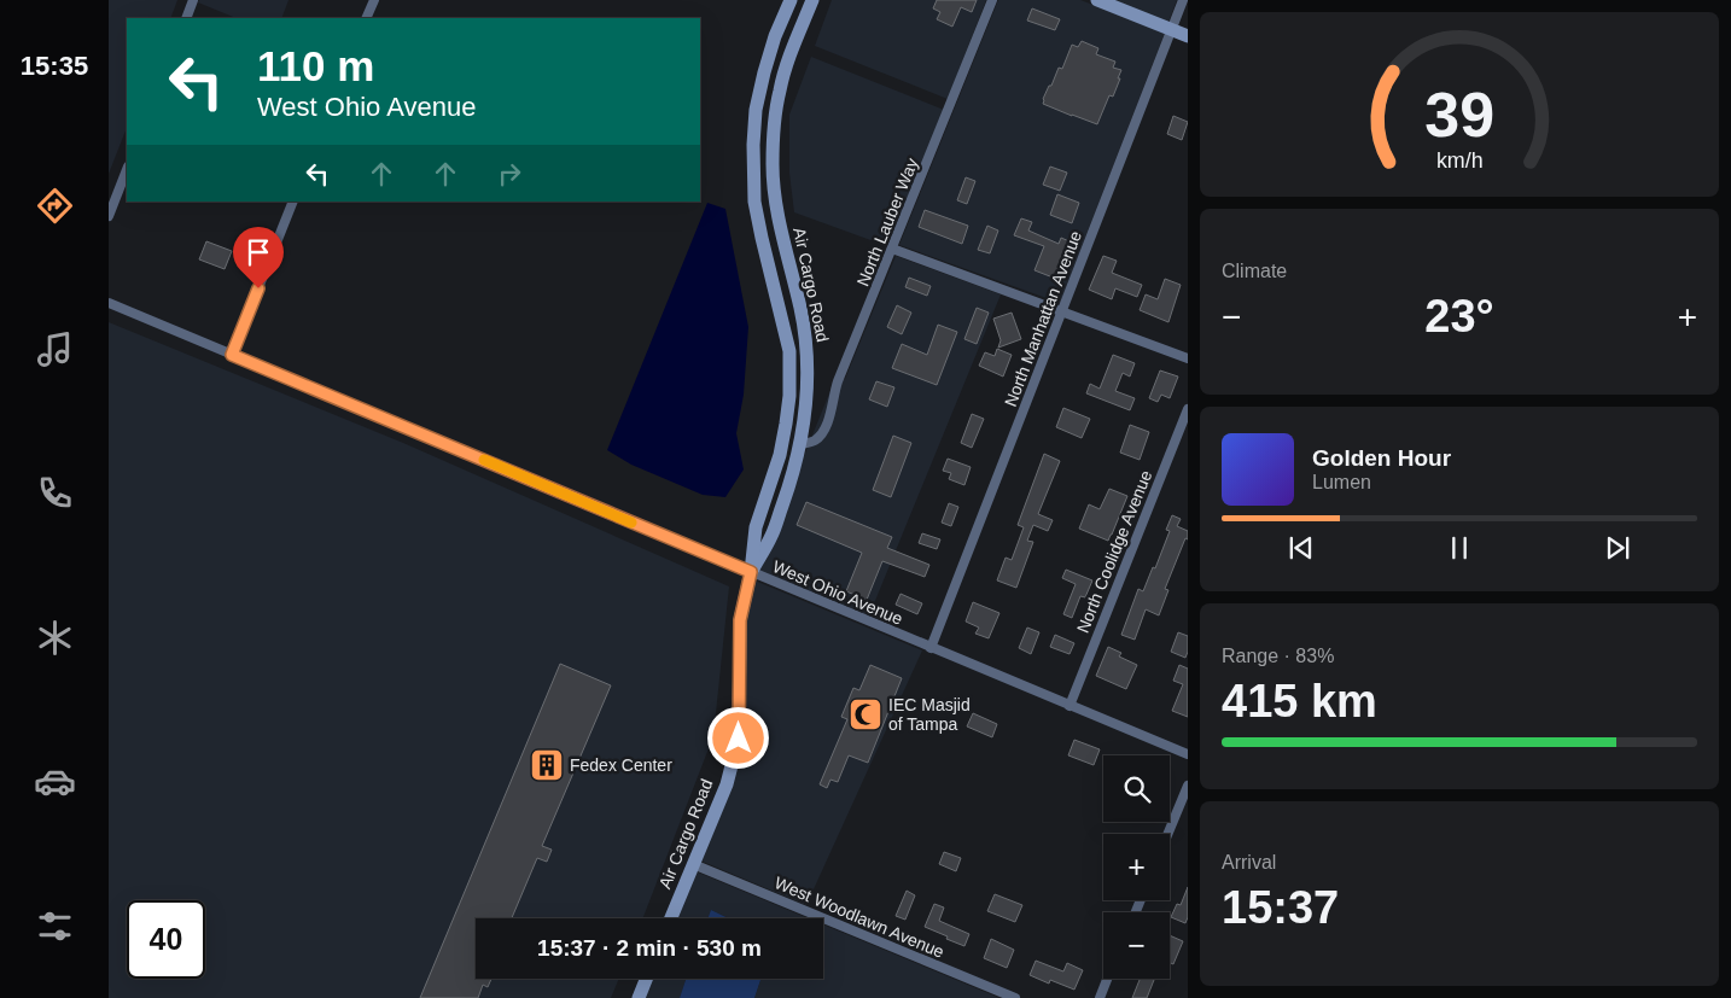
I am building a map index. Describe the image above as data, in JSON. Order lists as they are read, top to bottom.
{
  "streets": {
    "street": [
      "North Lauber Way",
      "Air Cargo Road",
      "North Manhattan Avenue",
      "North Coolidge Avenue",
      "West Ohio Avenue",
      "West Woodlawn Avenue"
    ]
  },
  "crossings": [
    ["North Lauber Way", "Air Cargo Road"],
    ["Air Cargo Road", "West Ohio Avenue"],
    ["Air Cargo Road", "West Woodlawn Avenue"],
    ["North Manhattan Avenue", "West Ohio Avenue"],
    ["North Coolidge Avenue", "West Ohio Avenue"]
  ],
  "places": {
    "mosque": ["IEC Masjid of Tampa"],
    "building": ["Fedex Center"]
  },
  "page": {
    "tabs": "15:35",
    "turn": ["110 m", "West Ohio Avenue"],
    "tile": [
      "Climate",
      ["Range · 83%", "415 km"],
      ["Arrival", "15:37"]
    ],
    "heat": ["−", "23°", "+"],
    "song": ["Golden Hour", "Lumen"],
    "map_buttons": ["+", "−"],
    "limit": "40",
    "trip": "15:37 · 2 min · 530 m",
    "gauge": ["39", "km/h"]
  }
}
